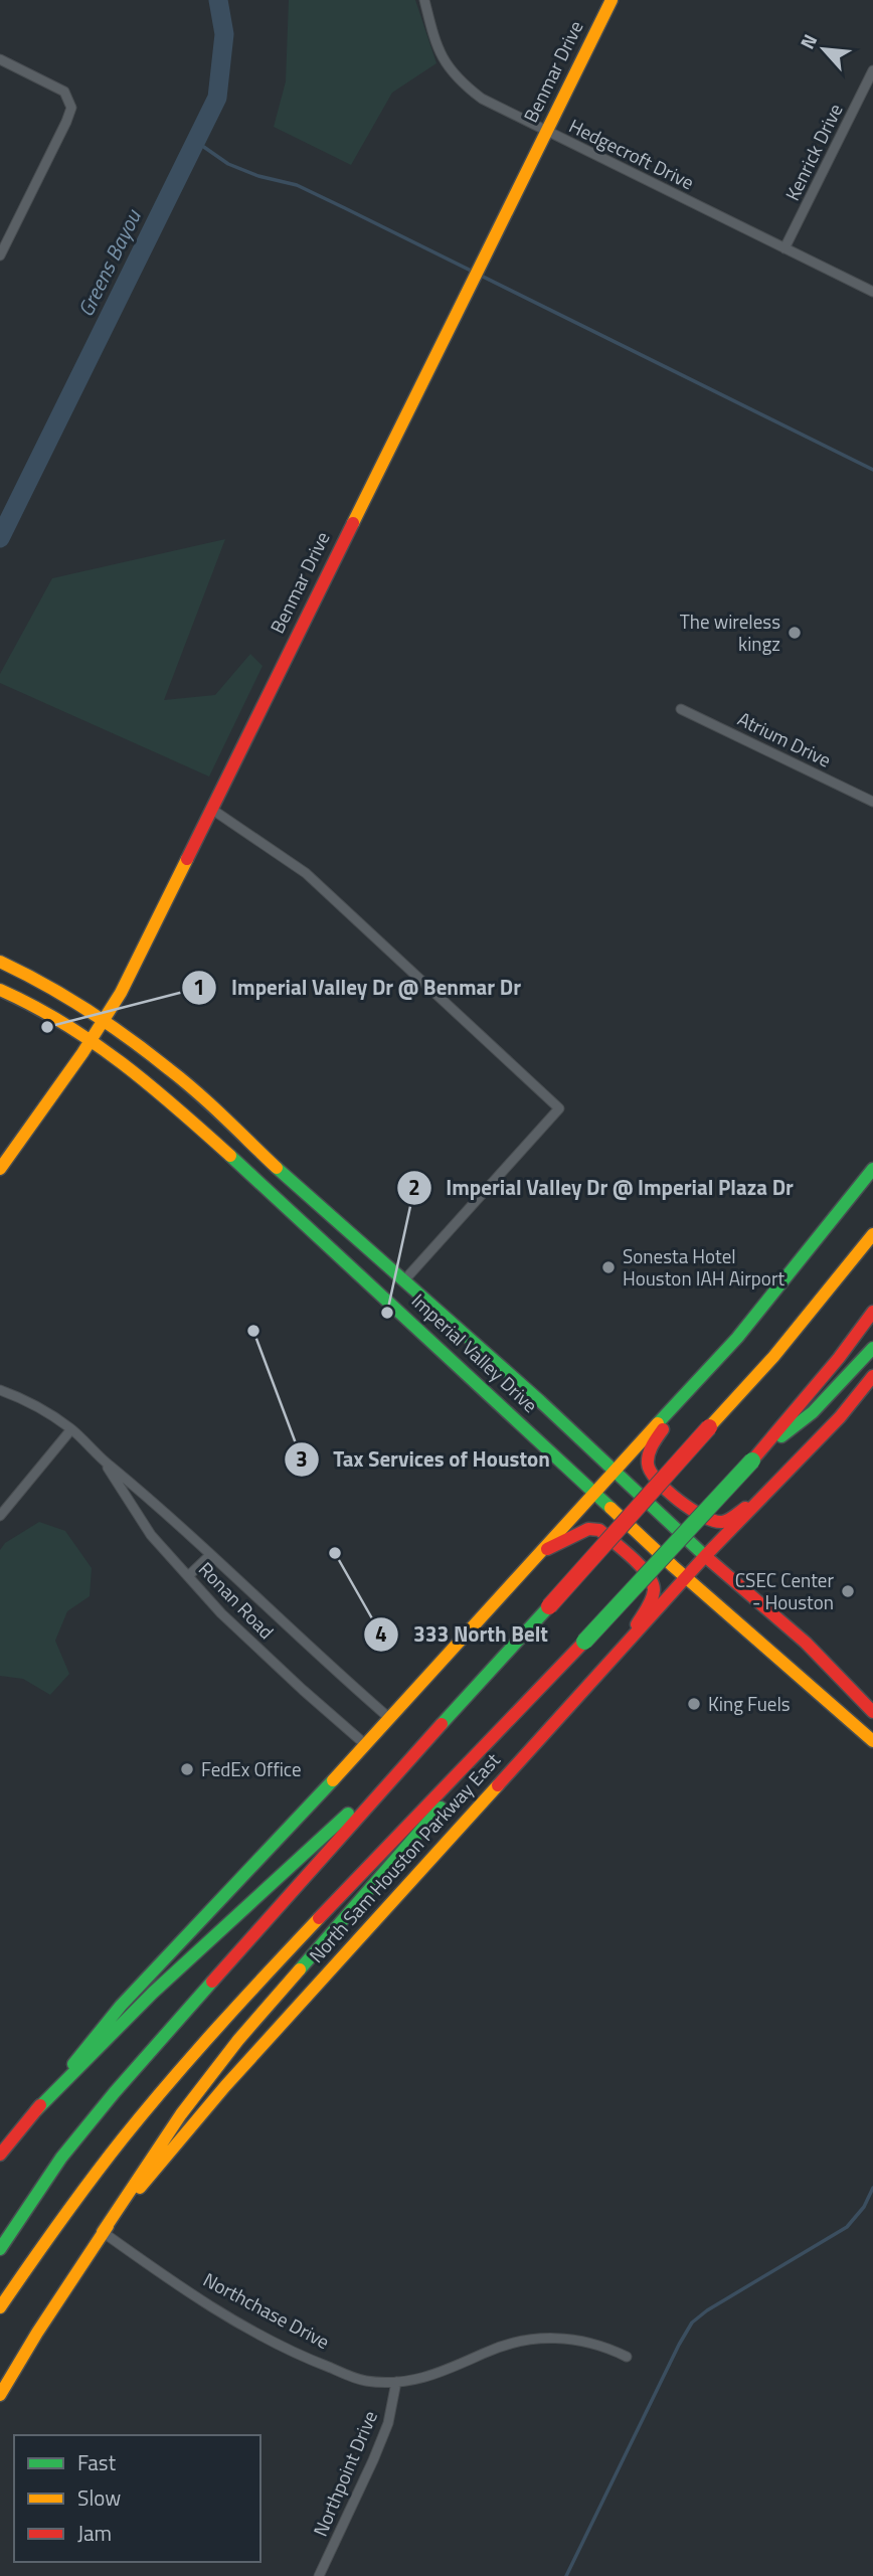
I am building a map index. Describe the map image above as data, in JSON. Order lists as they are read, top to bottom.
{
  "streets": {
    "main road": ["Benmar Drive", "Imperial Valley Drive", "North Sam Houston Parkway East"],
    "street": [
      "Kenrick Drive",
      "Hedgecroft Drive",
      "Atrium Drive",
      "Ronan Road",
      "Northchase Drive",
      "Northpoint Drive"
    ]
  },
  "crossings": [
    ["Benmar Drive", "Hedgecroft Drive"],
    ["Benmar Drive", "Imperial Valley Drive"],
    ["Kenrick Drive", "Hedgecroft Drive"],
    ["Imperial Valley Drive", "North Sam Houston Parkway East"],
    ["North Sam Houston Parkway East", "Northchase Drive"],
    ["Northchase Drive", "Northpoint Drive"]
  ],
  "water": ["Greens Bayou"],
  "places": [
    "The wireless kingz",
    "Imperial Valley Dr @ Benmar Dr",
    "Sonesta Hotel Houston IAH Airport",
    "Imperial Valley Dr @ Imperial Plaza Dr",
    "Tax Services of Houston",
    "333 North Belt",
    "CSEC Center - Houston",
    "King Fuels",
    "FedEx Office"
  ],
  "legend": ["Fast", "Slow", "Jam"],
  "north": "top left"
}
